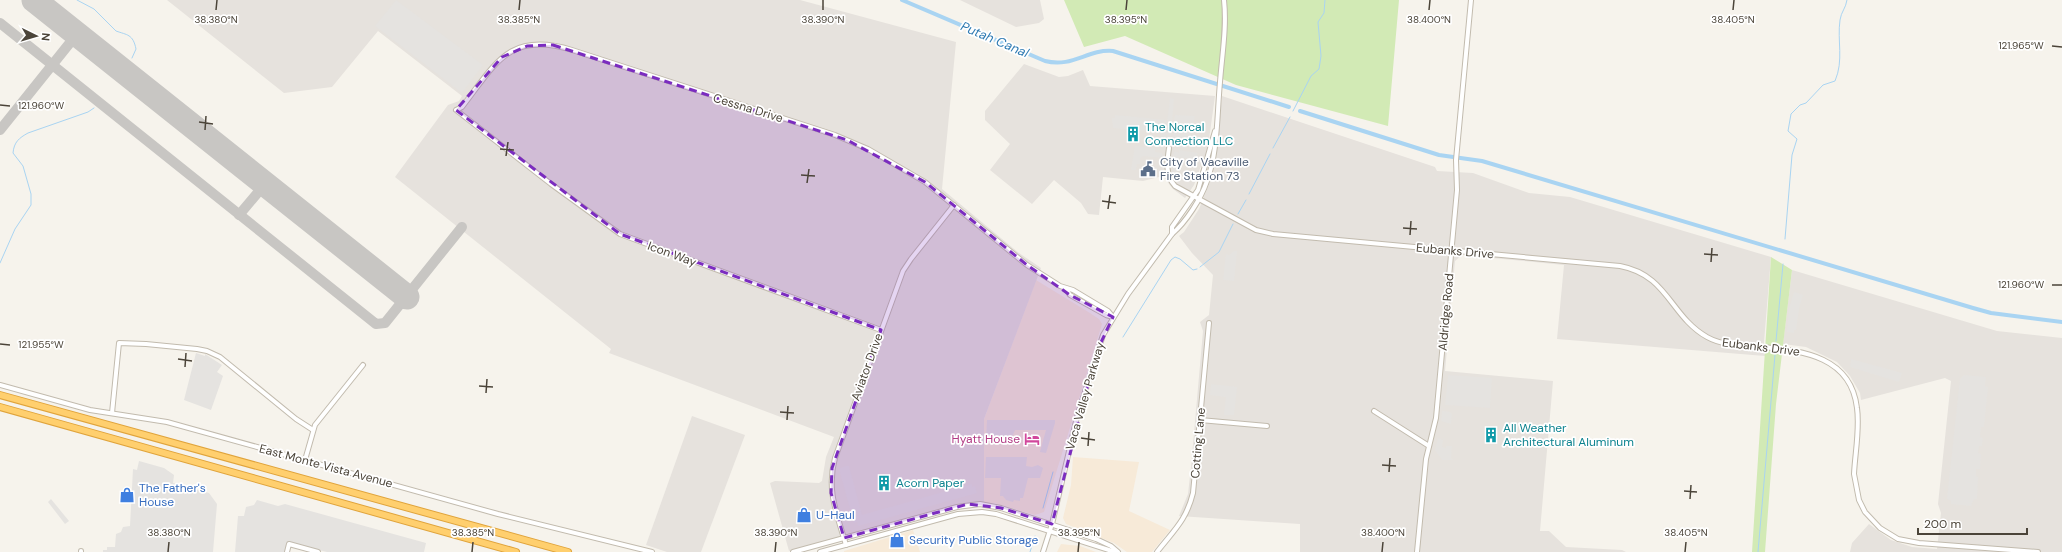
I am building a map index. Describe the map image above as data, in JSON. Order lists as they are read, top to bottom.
{
  "streets": {
    "street": [
      "Cessna Drive",
      "Eubanks Drive",
      "Icon Way",
      "Aldridge Road",
      "Aviator Drive",
      "Vaca Valley Parkway",
      "Cotting Lane",
      "East Monte Vista Avenue"
    ]
  },
  "crossings": [
    ["Cessna Drive", "Icon Way"],
    ["Cessna Drive", "Aviator Drive"],
    ["Cessna Drive", "Vaca Valley Parkway"],
    ["Eubanks Drive", "Aldridge Road"],
    ["Eubanks Drive", "Vaca Valley Parkway"],
    ["Icon Way", "Aviator Drive"]
  ],
  "water": ["Putah Canal"],
  "places": {
    "building": ["The Norcal Connection LLC", "All Weather Architectural Aluminum", "Acorn Paper"],
    "public building": ["City of Vacaville Fire Station 73"],
    "hotel": ["Hyatt House"],
    "shop": ["The Father's House", "U-Haul", "Security Public Storage"]
  },
  "scale_bar": "200 m",
  "north": "right",
  "coordinates": [
    "38.405°N",
    "38.380°N",
    "38.385°N",
    "38.390°N",
    "38.395°N",
    "38.400°N",
    "121.965°W",
    "121.960°W",
    "121.955°W"
  ]
}
